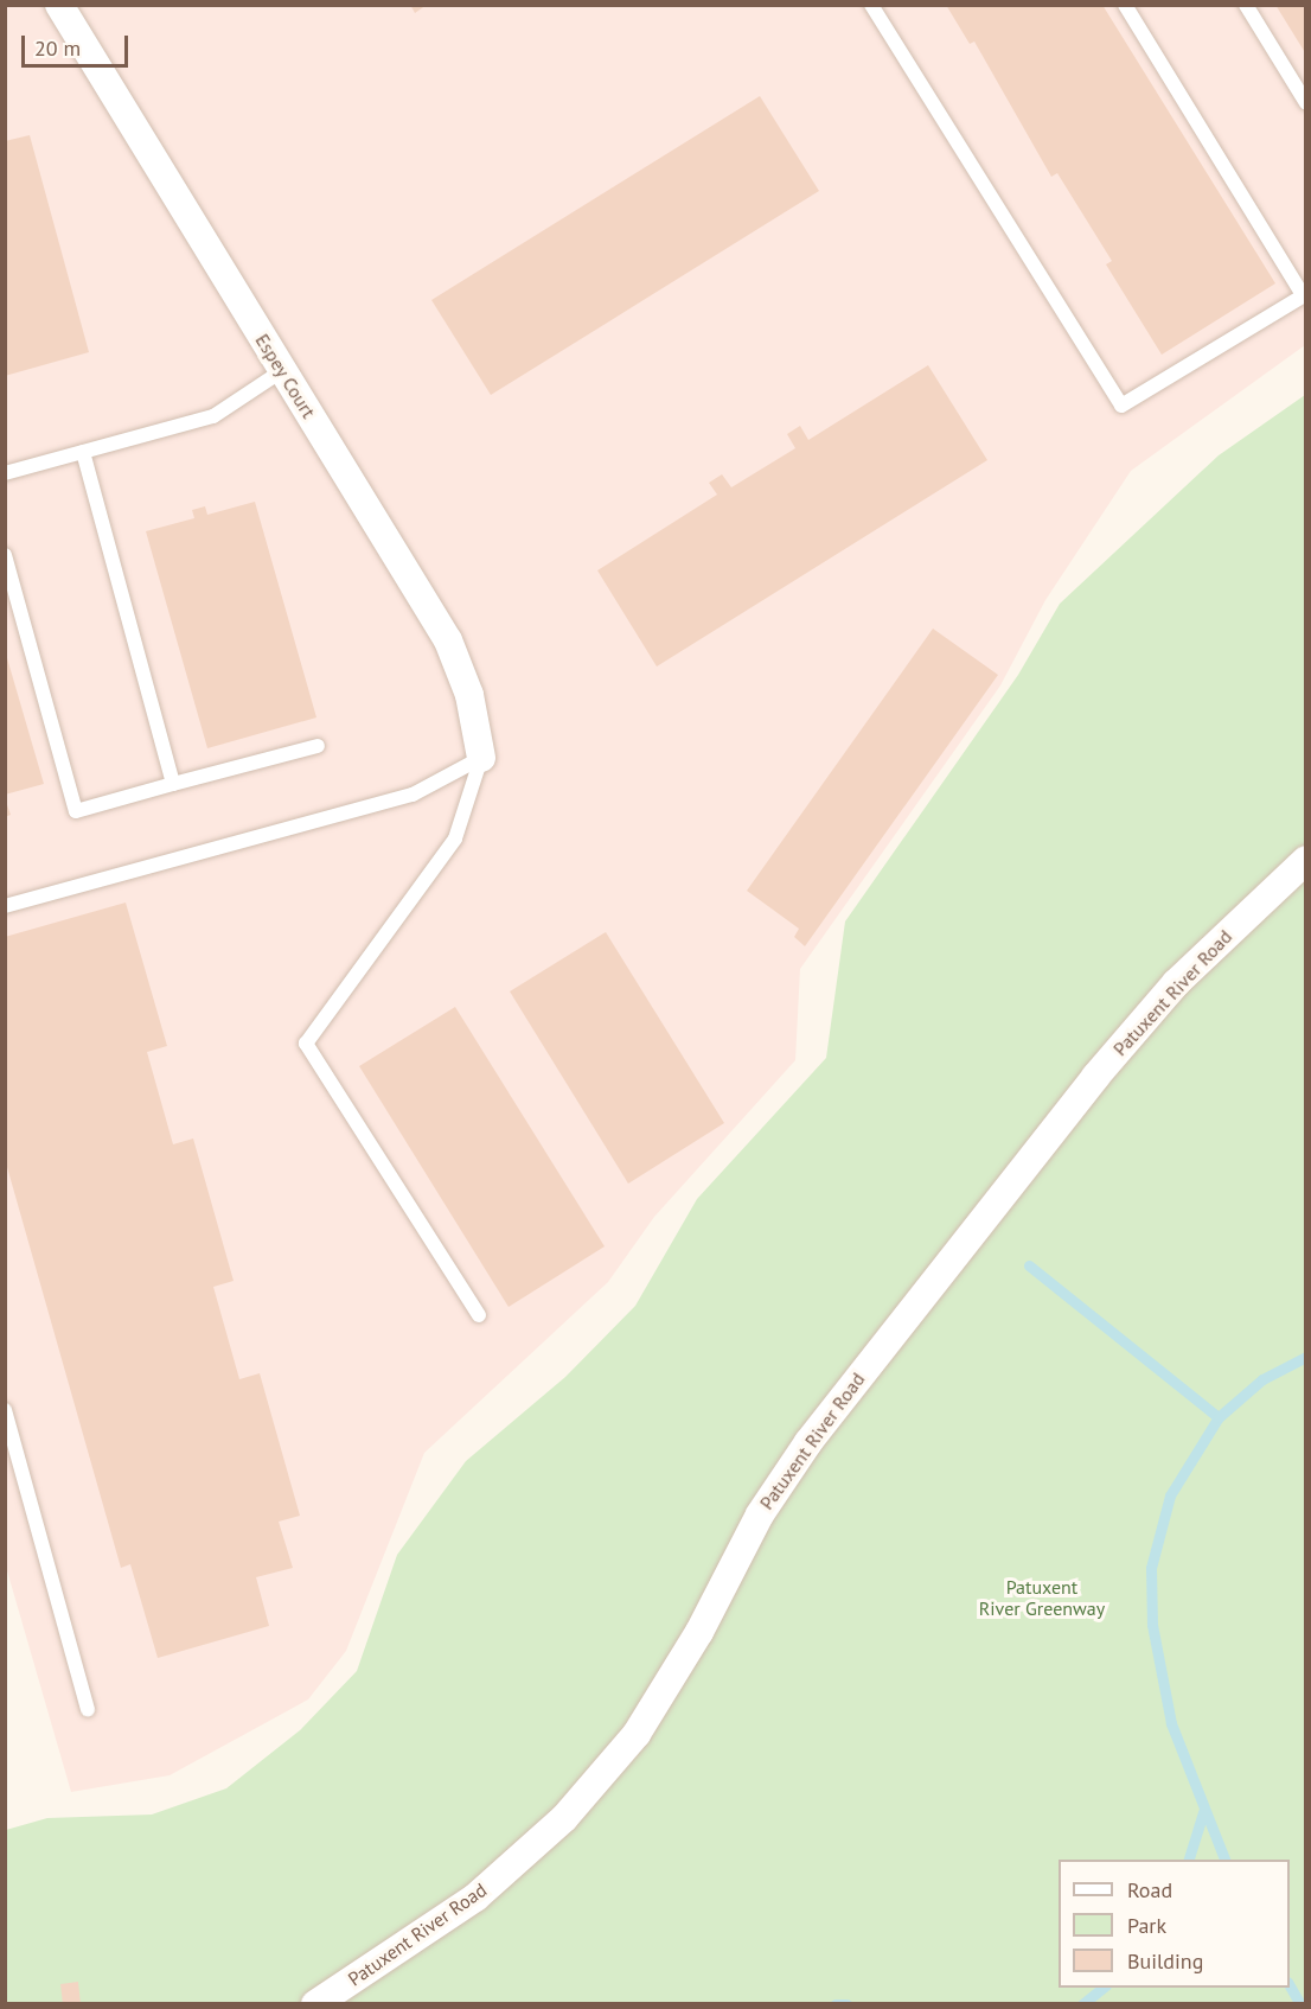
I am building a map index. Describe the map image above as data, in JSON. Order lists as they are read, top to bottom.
{
  "streets": {
    "street": ["Espey Court", "Patuxent River Road"]
  },
  "parks": ["Patuxent River Greenway"],
  "legend": ["Road", "Park", "Building"],
  "scale_bar": "20 m"
}
